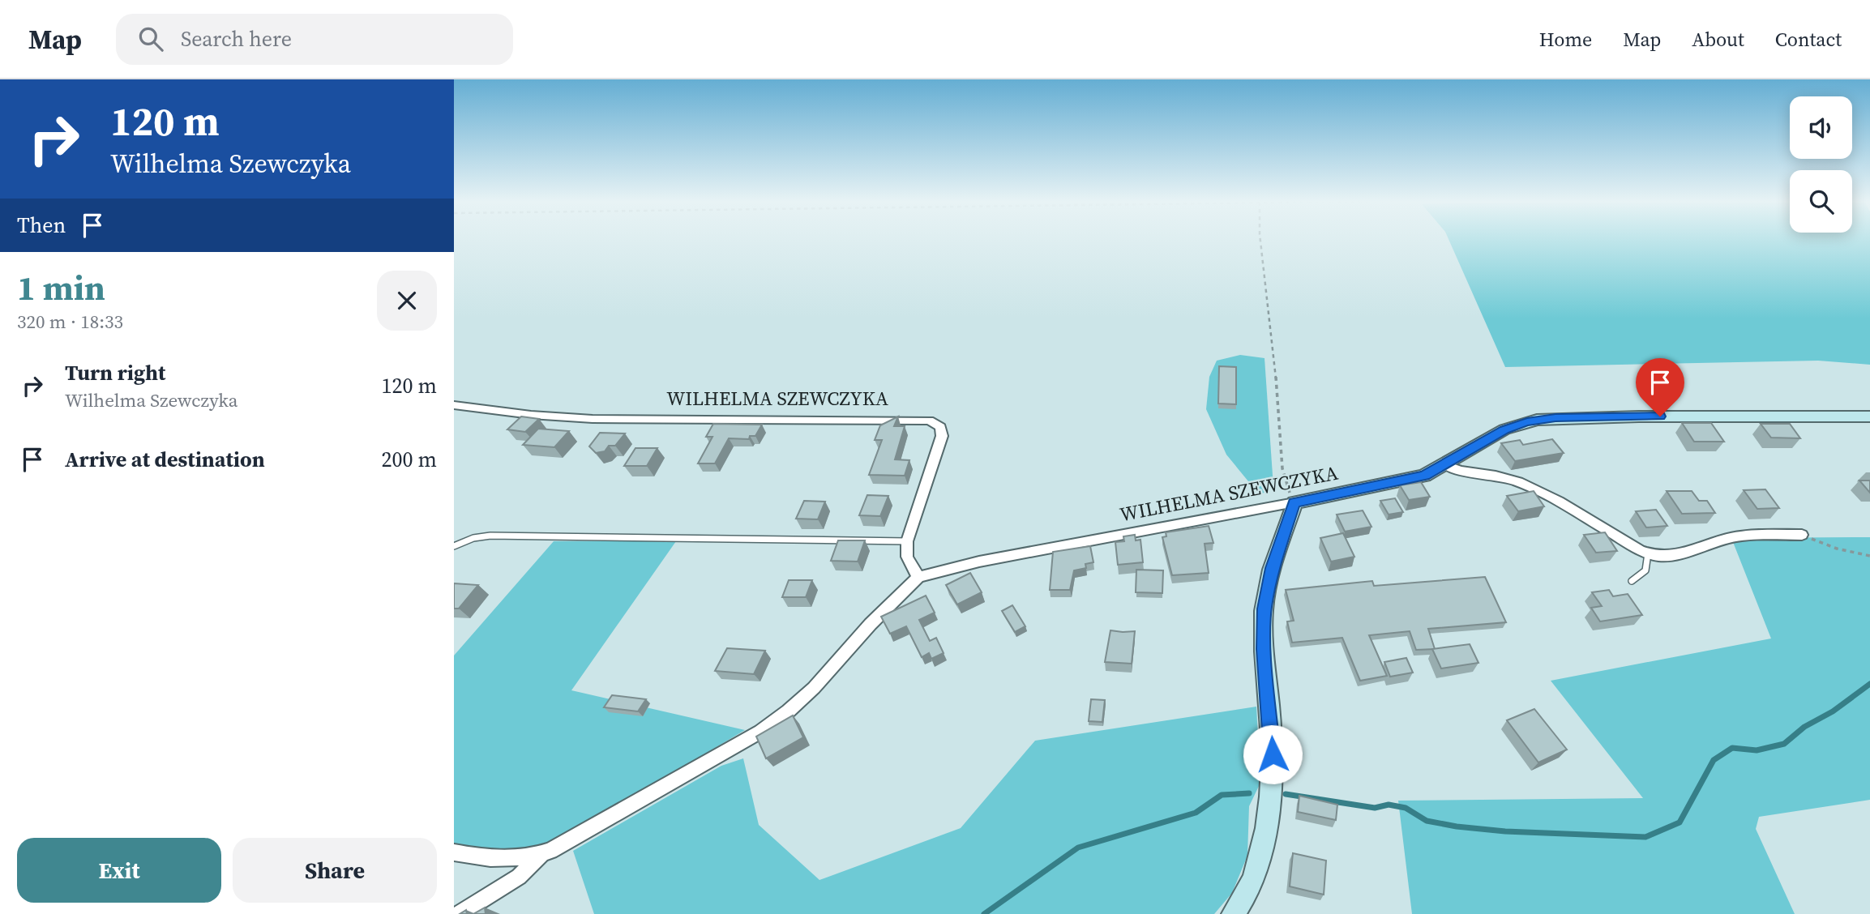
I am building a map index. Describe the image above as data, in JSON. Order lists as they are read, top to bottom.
{
  "streets": {
    "street": ["WILHELMA SZEWCZYKA"]
  },
  "page": {
    "header": "Map",
    "search": "Search here",
    "nav": [
      "Home",
      "Map",
      "About",
      "Contact"
    ],
    "turn": ["120 m", "Wilhelma Szewczyka"],
    "then": "Then",
    "heading": ["1 min", "320 m · 18:33"],
    "list": [
      {
        "name": "Turn right",
        "note": "Wilhelma Szewczyka",
        "value": "120 m"
      },
      {
        "name": "Arrive at destination",
        "value": "200 m"
      }
    ],
    "buttons": ["Exit", "Share"]
  }
}
